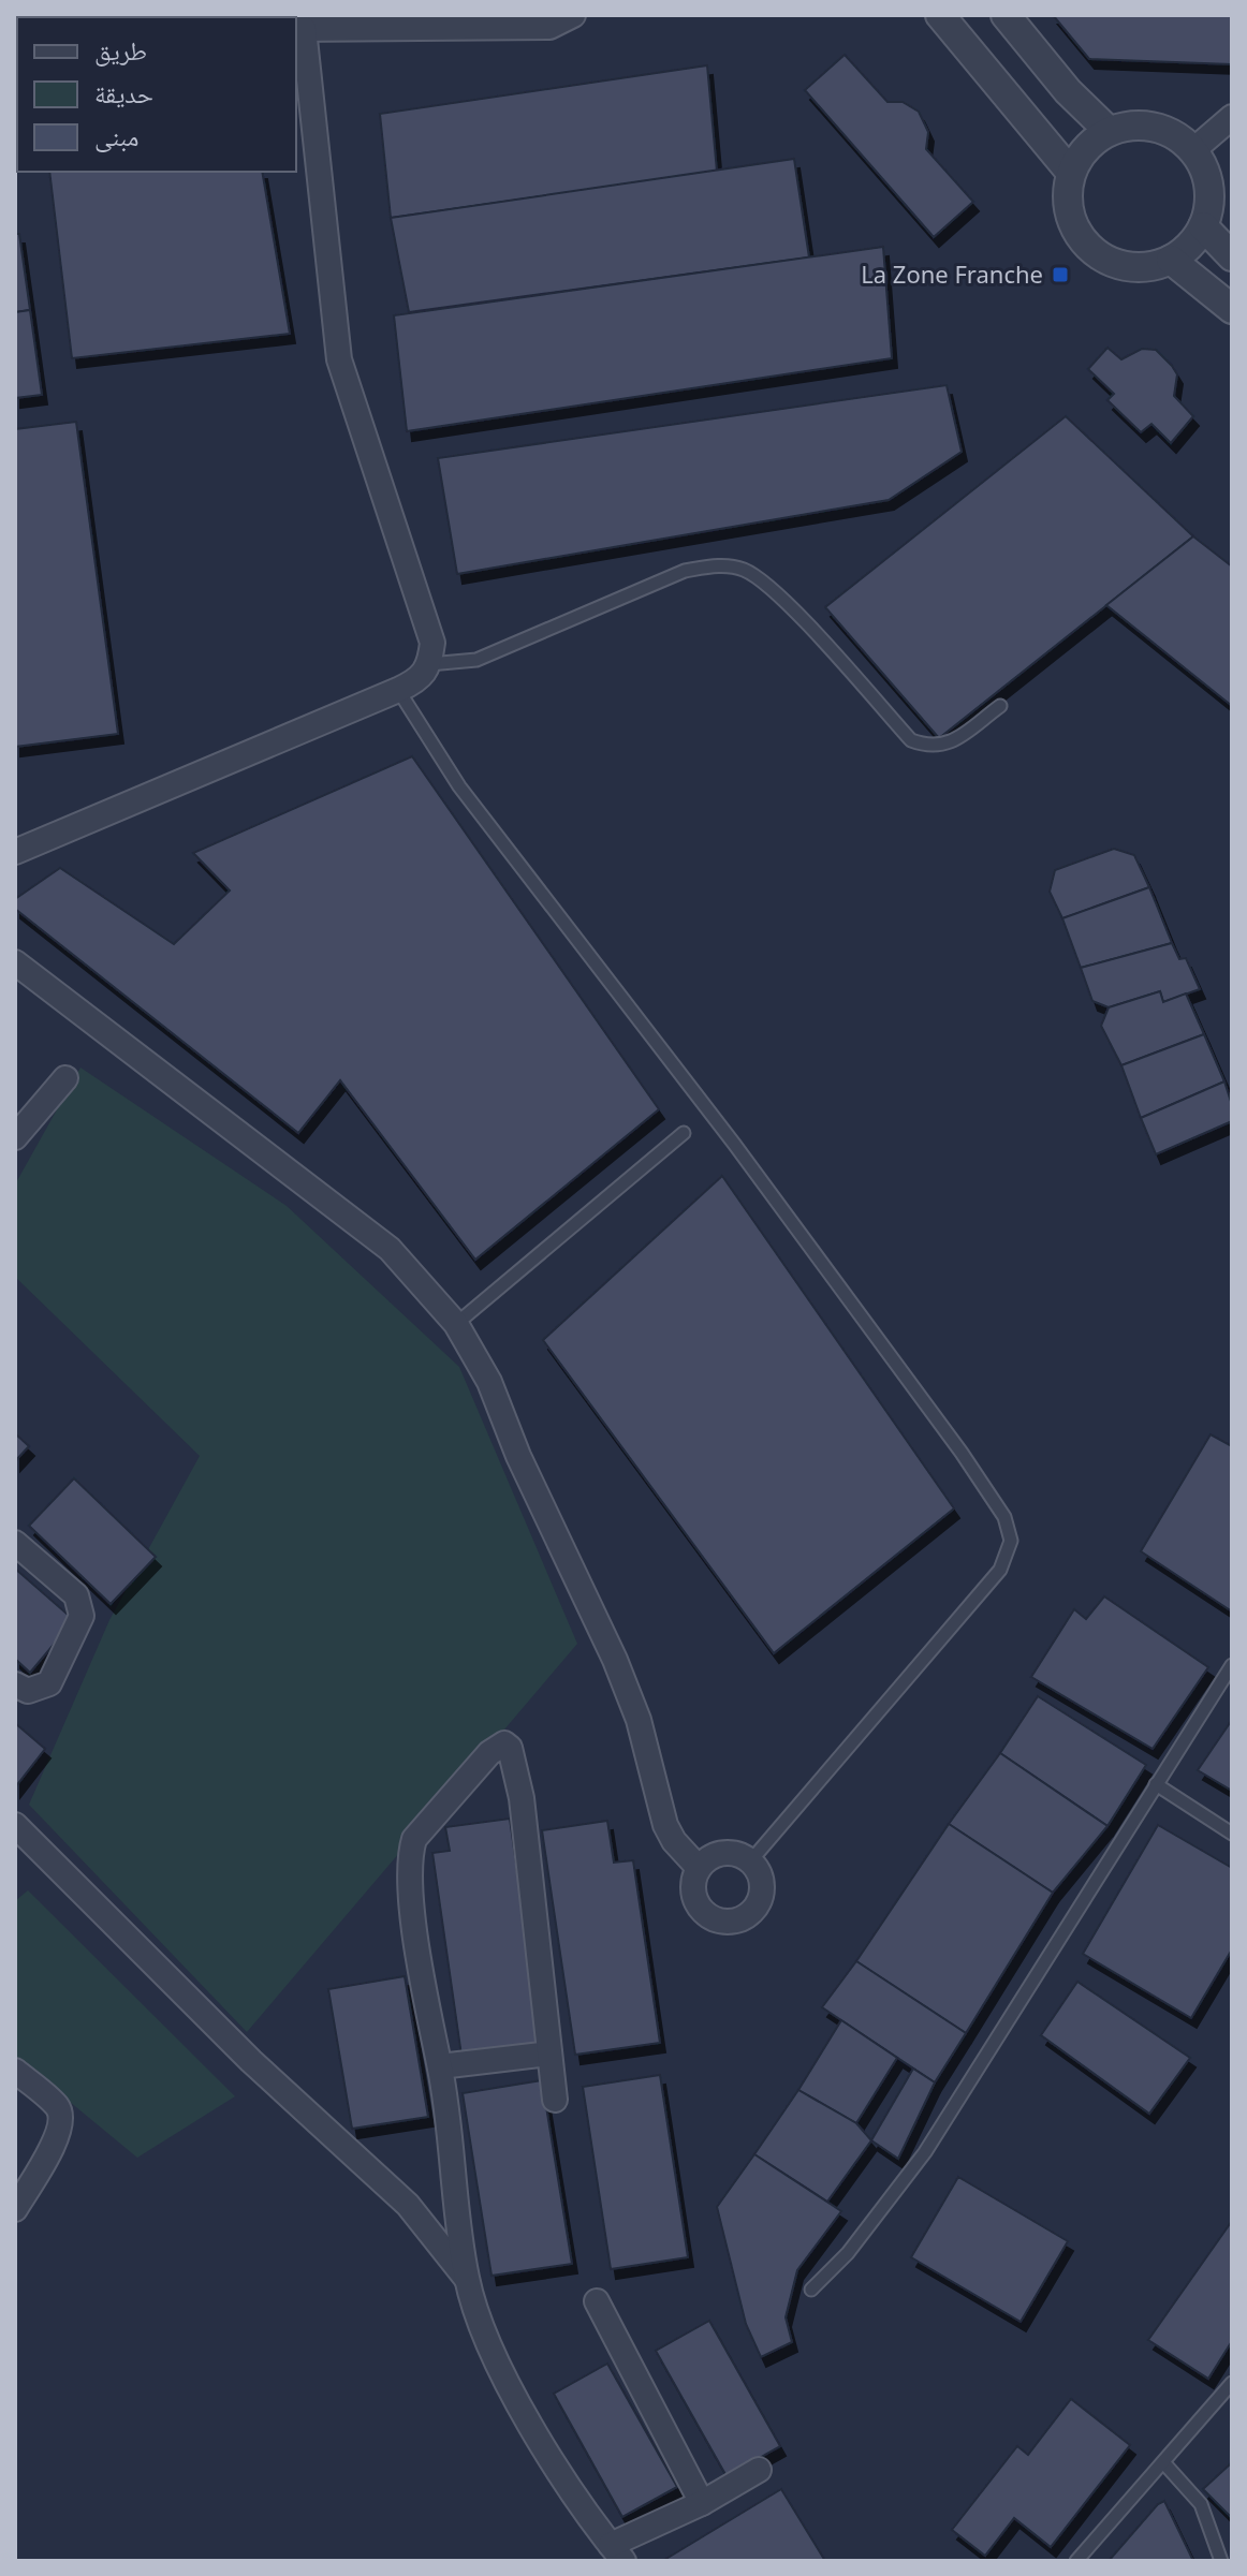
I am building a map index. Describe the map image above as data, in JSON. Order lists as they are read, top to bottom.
{
  "places": {
    "transit": ["La Zone Franche"]
  },
  "legend": ["طريق", "حديقة", "مبنى"]
}
